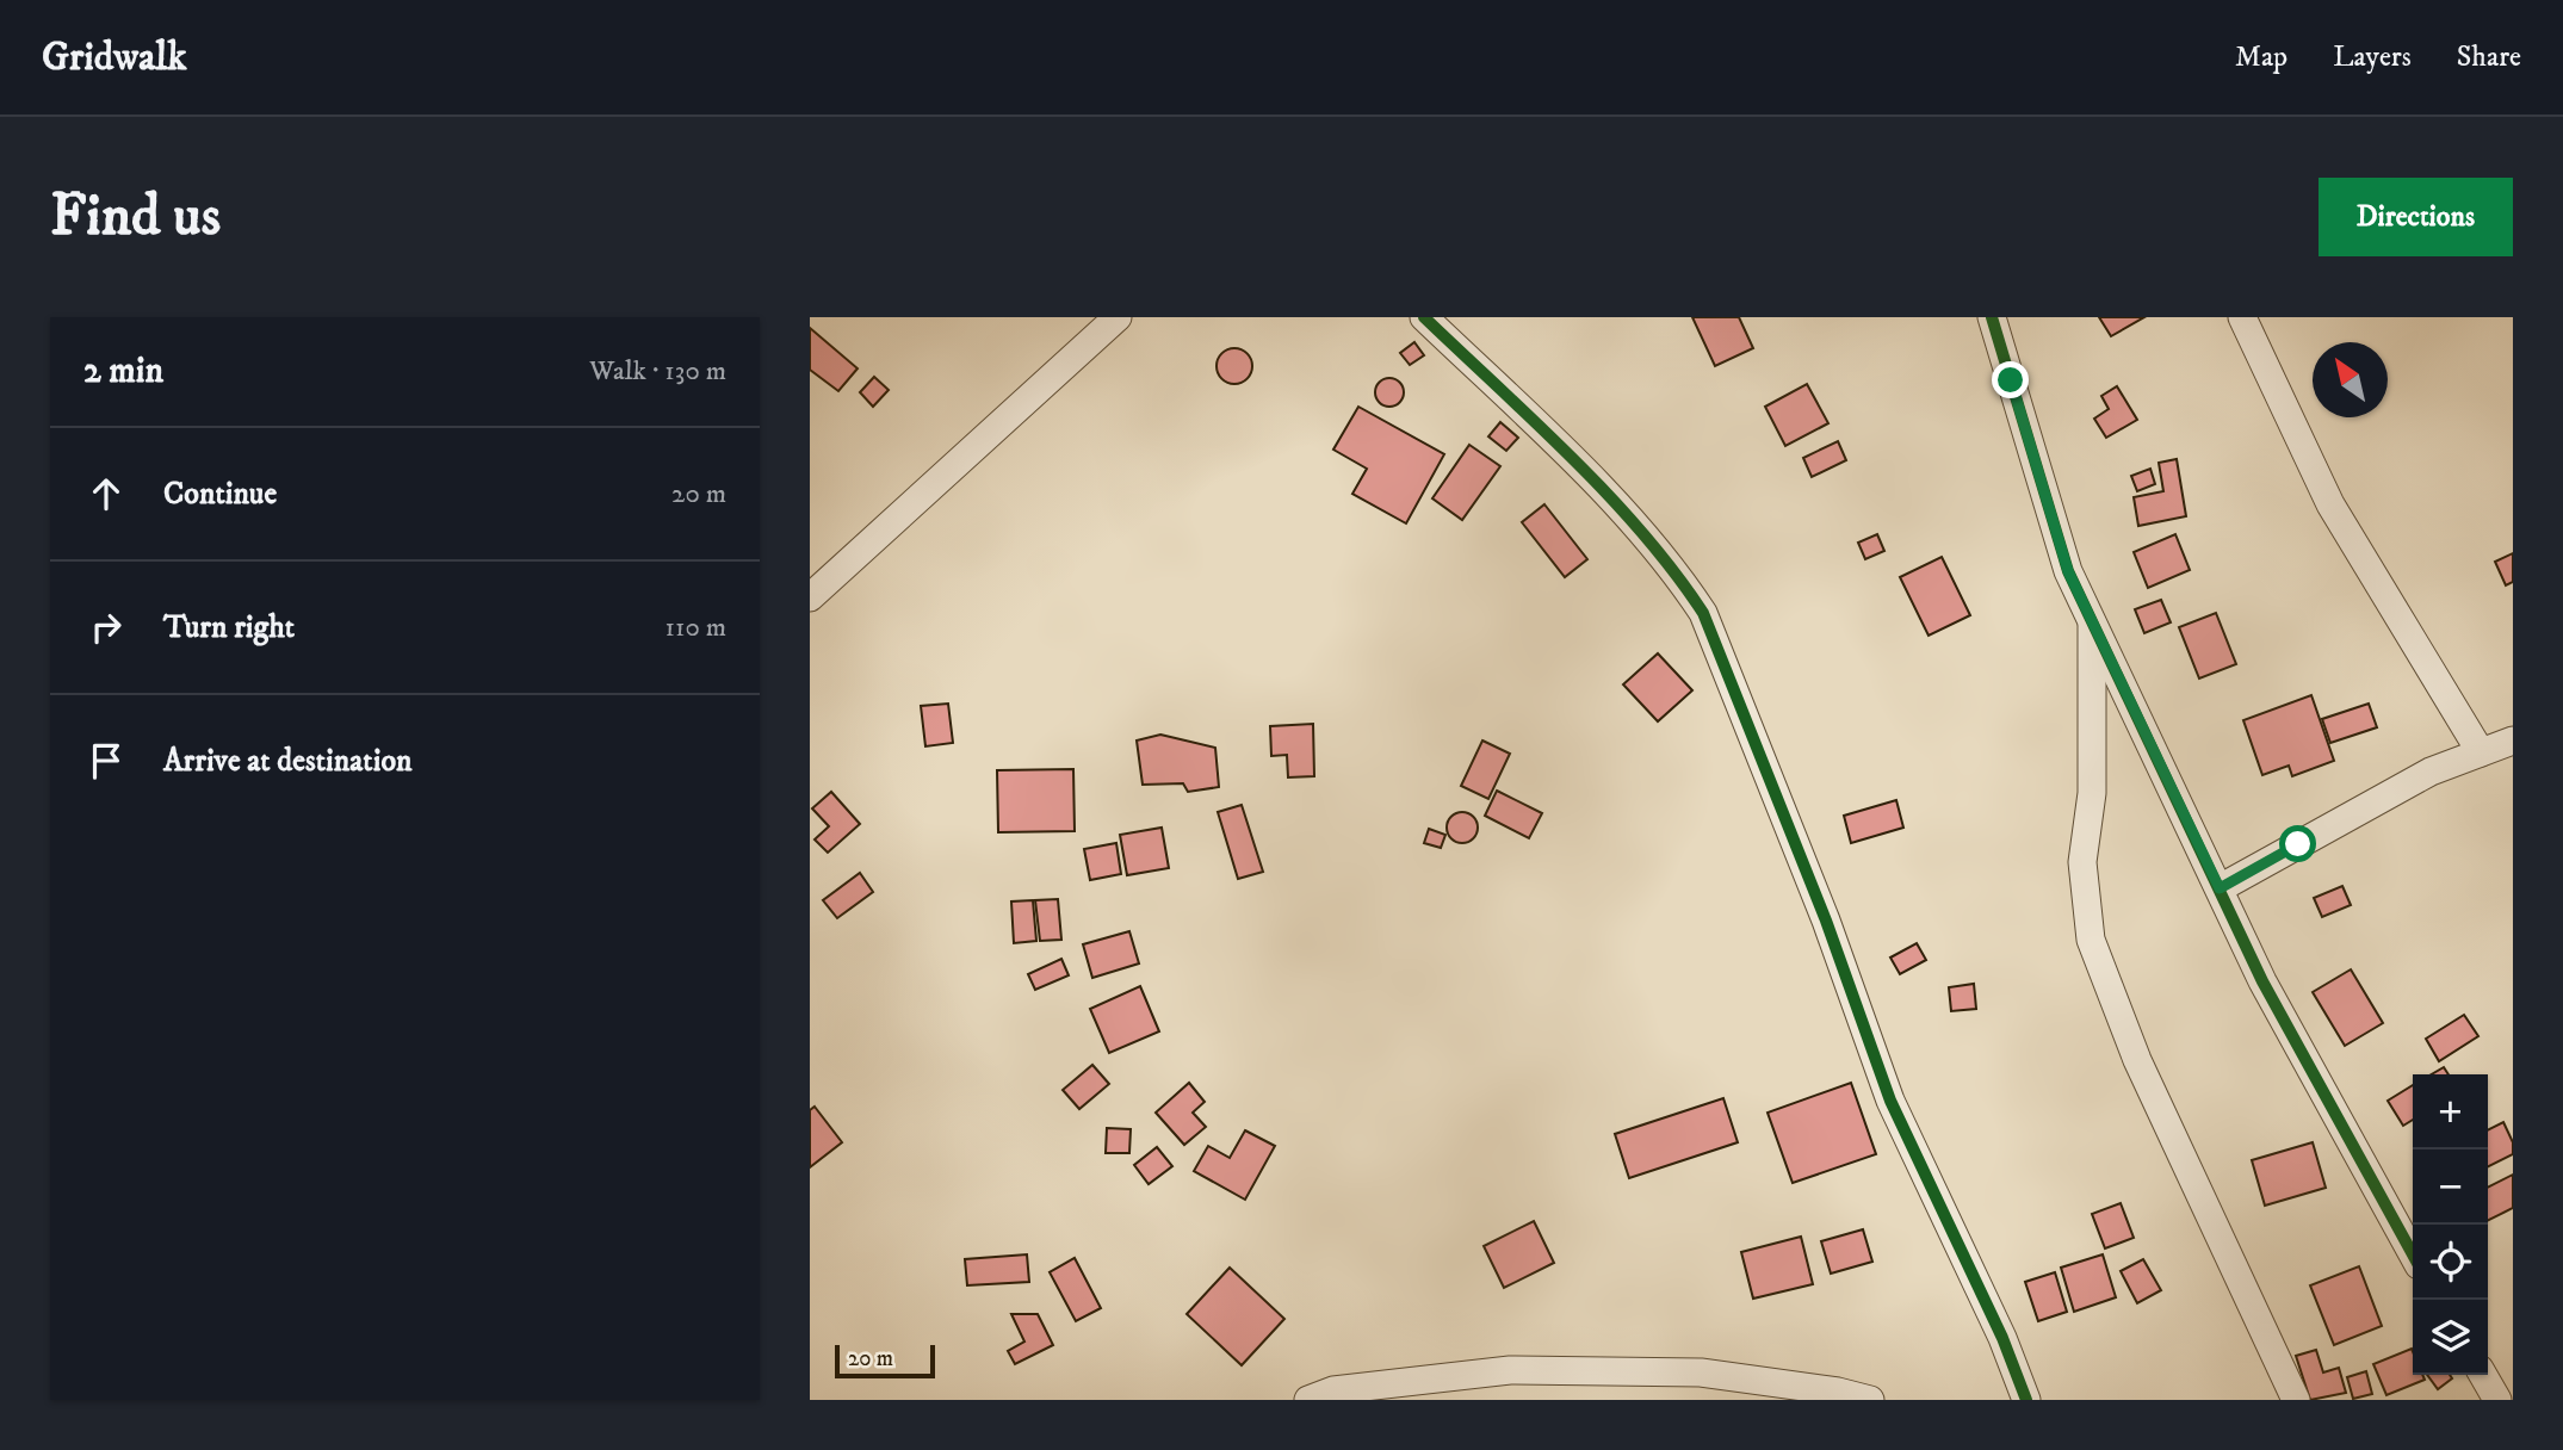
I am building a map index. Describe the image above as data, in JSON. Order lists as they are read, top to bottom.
{
  "scale_bar": "20 m",
  "north": "top left",
  "page": {
    "header": "Gridwalk",
    "nav": ["Map", "Layers", "Share"],
    "buttons": "Directions",
    "title": "Find us",
    "heading": ["2 min", "Walk · 130 m"],
    "list": [
      ["Continue", "20 m"],
      ["Turn right", "110 m"],
      "Arrive at destination"
    ],
    "map_buttons": ["+", "−"],
    "scale": "20 m"
  }
}
